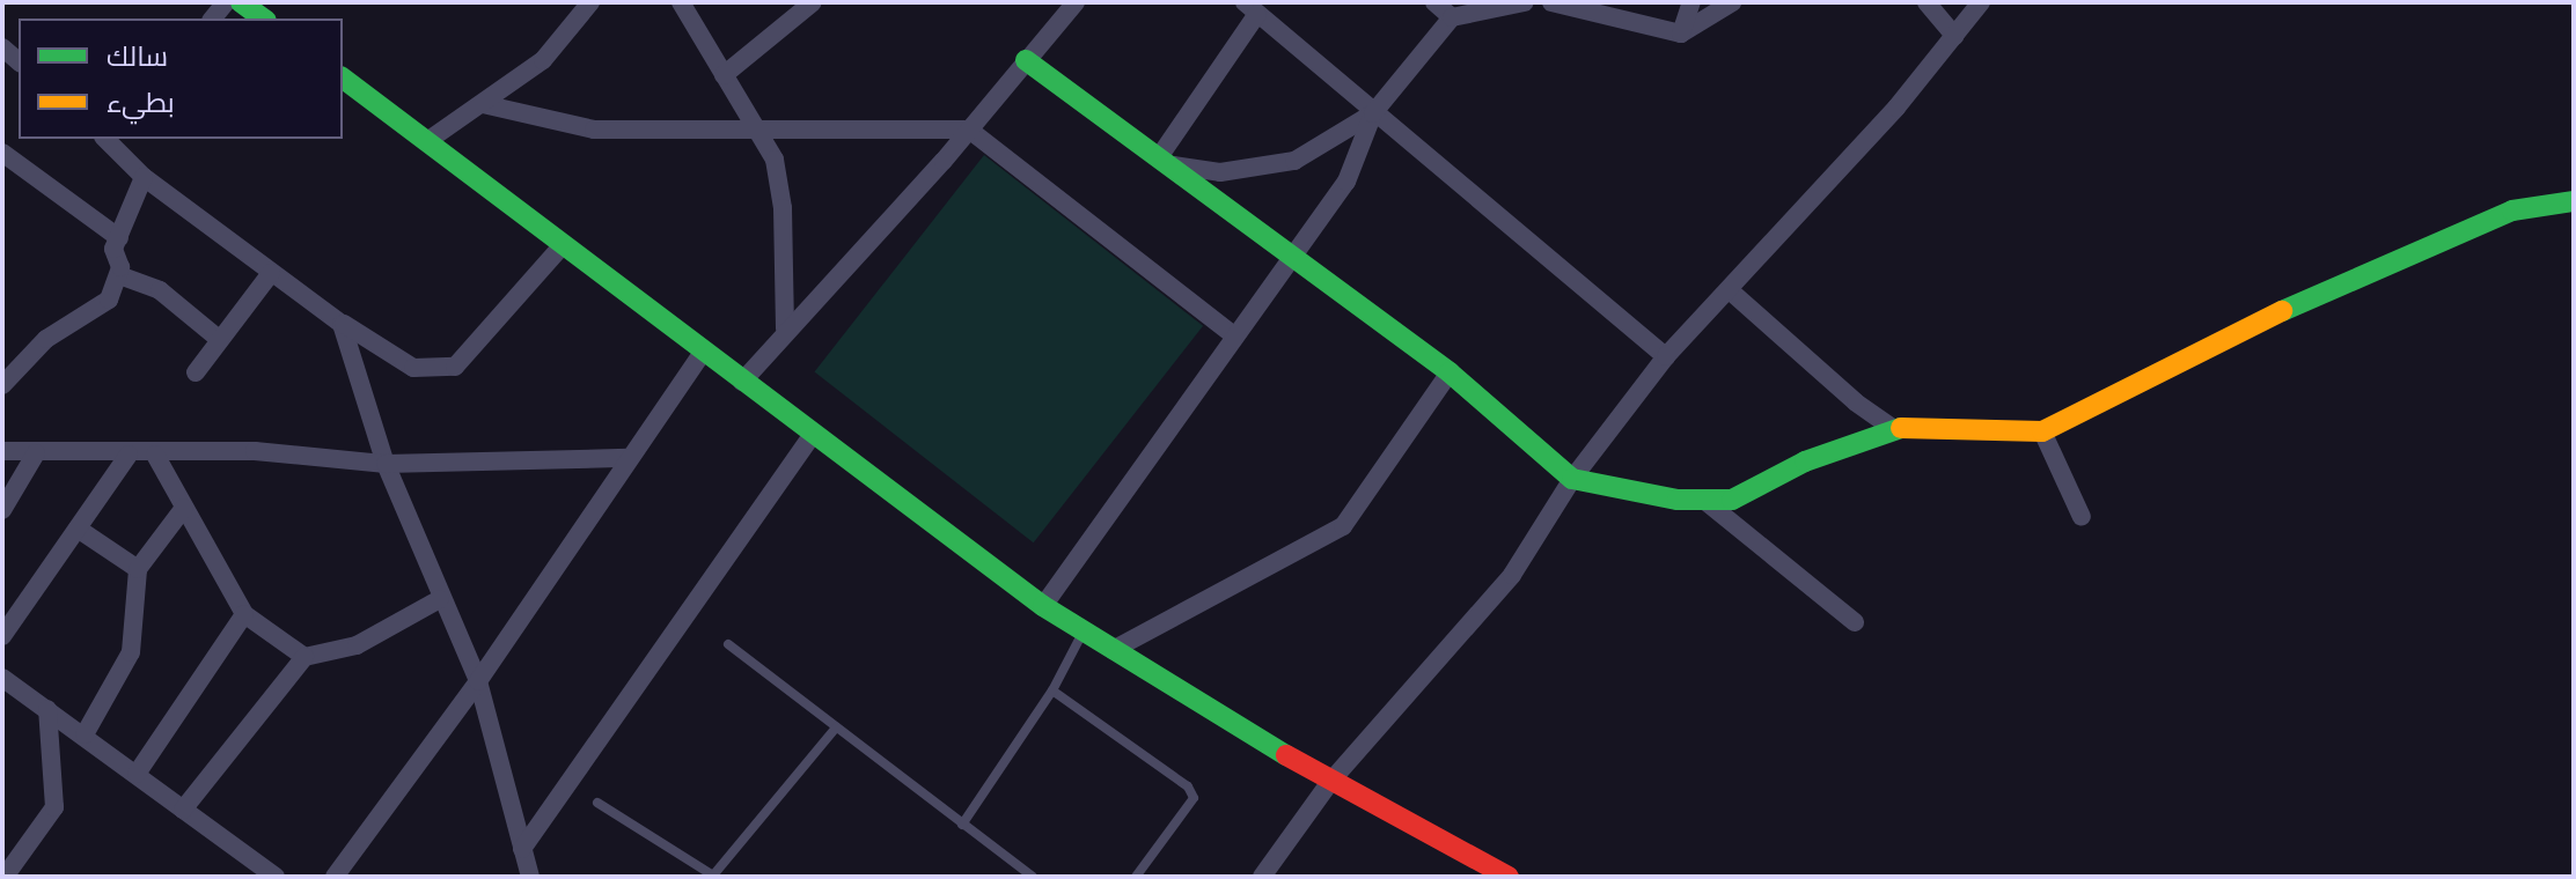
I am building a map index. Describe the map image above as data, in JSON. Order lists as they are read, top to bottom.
{
  "legend": ["سالك", "بطيء"]
}
